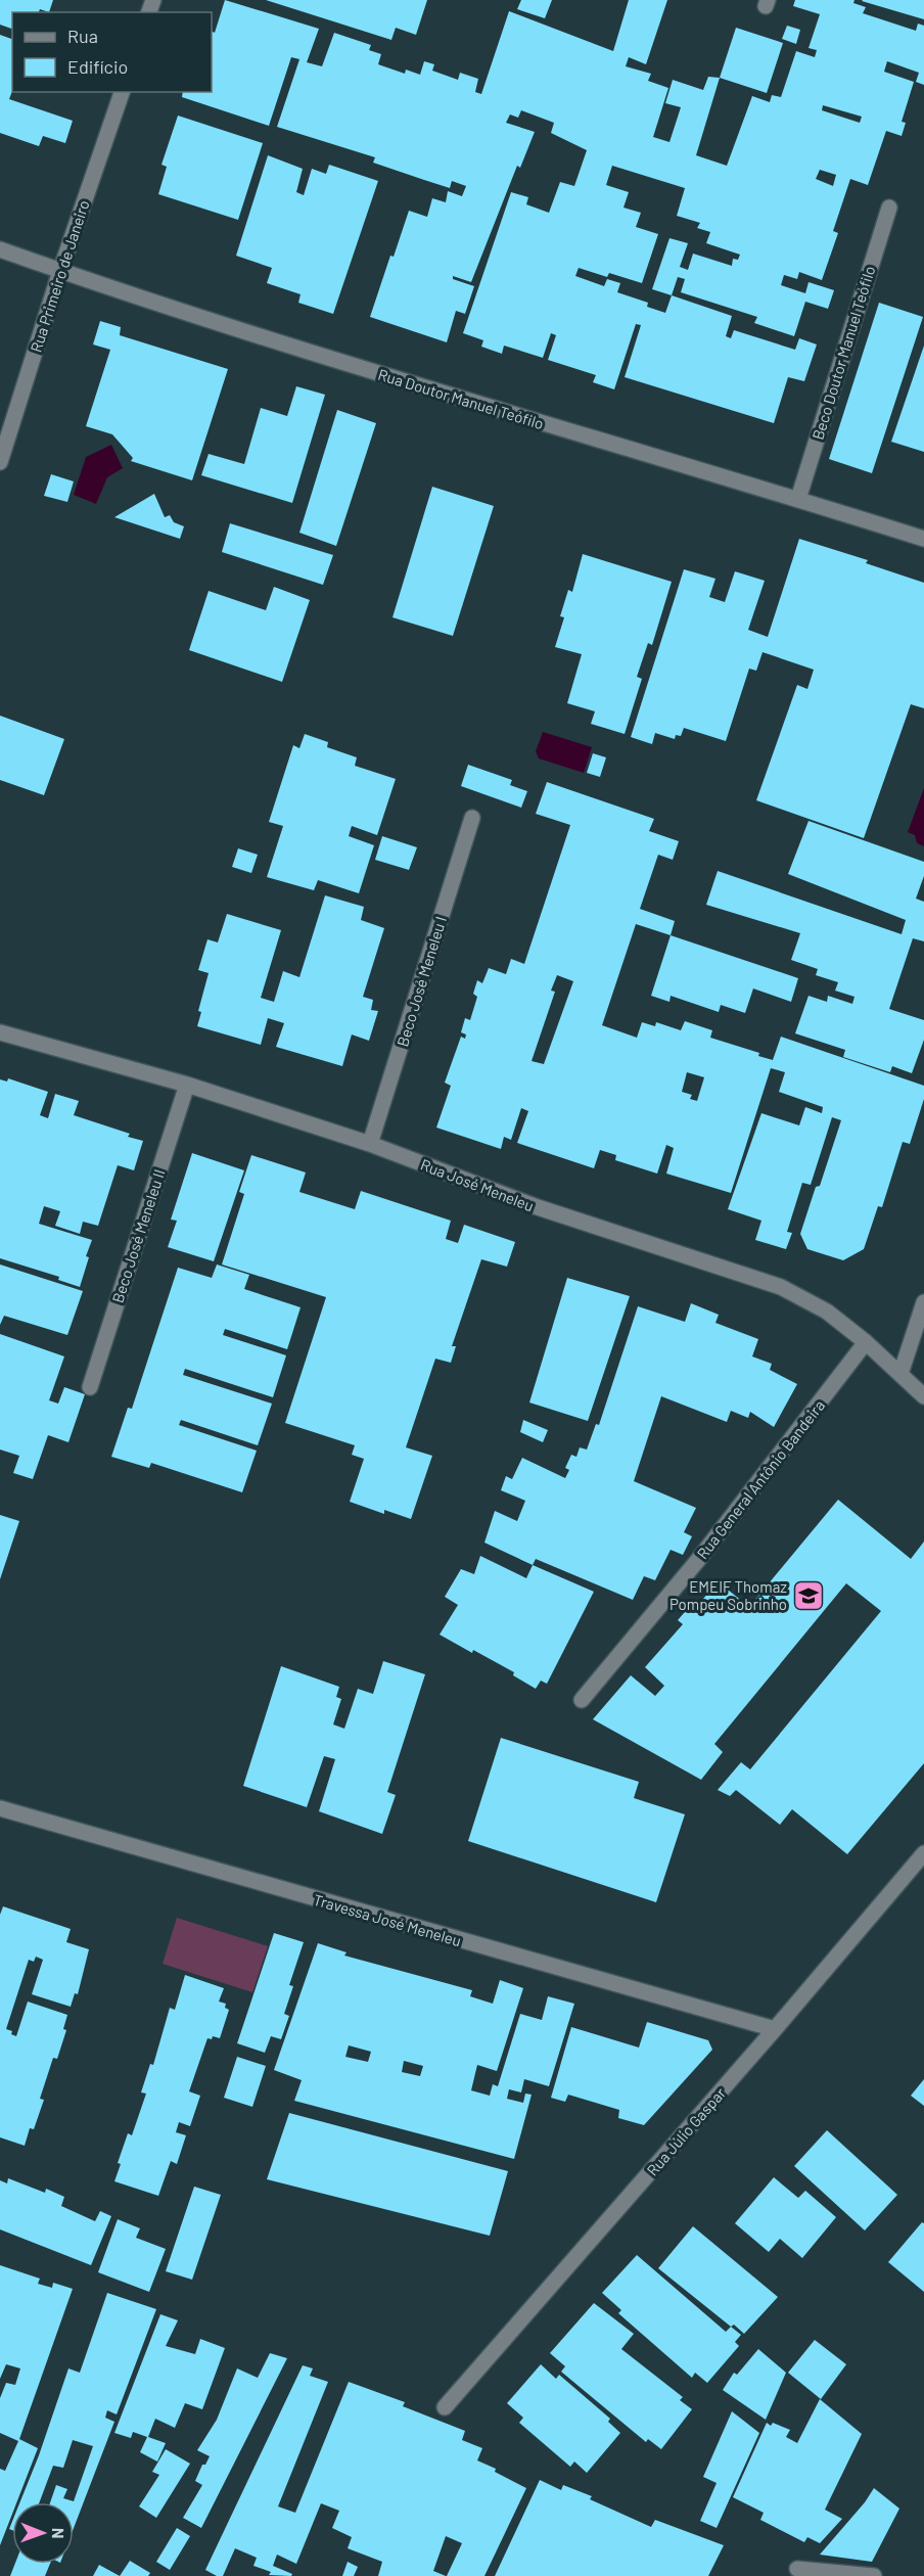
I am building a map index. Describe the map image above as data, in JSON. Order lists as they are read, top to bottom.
{
  "streets": {
    "street": [
      "Rua Primeiro de Janeiro",
      "Beco Doutor Manuel Teófilo",
      "Rua Doutor Manuel Teófilo",
      "Beco José Meneleu I",
      "Rua José Meneleu",
      "Beco José Meneleu II",
      "Rua General Antônio Bandeira",
      "Travessa José Meneleu",
      "Rua Júlio Gaspar"
    ]
  },
  "crossings": [
    ["Rua Primeiro de Janeiro", "Rua Doutor Manuel Teófilo"],
    ["Beco Doutor Manuel Teófilo", "Rua Doutor Manuel Teófilo"],
    ["Beco José Meneleu I", "Rua José Meneleu"],
    ["Rua José Meneleu", "Beco José Meneleu II"],
    ["Rua José Meneleu", "Rua General Antônio Bandeira"],
    ["Travessa José Meneleu", "Rua Júlio Gaspar"]
  ],
  "places": {
    "school or university": ["EMEIF Thomaz Pompeu Sobrinho"]
  },
  "legend": ["Rua", "Edifício"],
  "north": "right"
}
